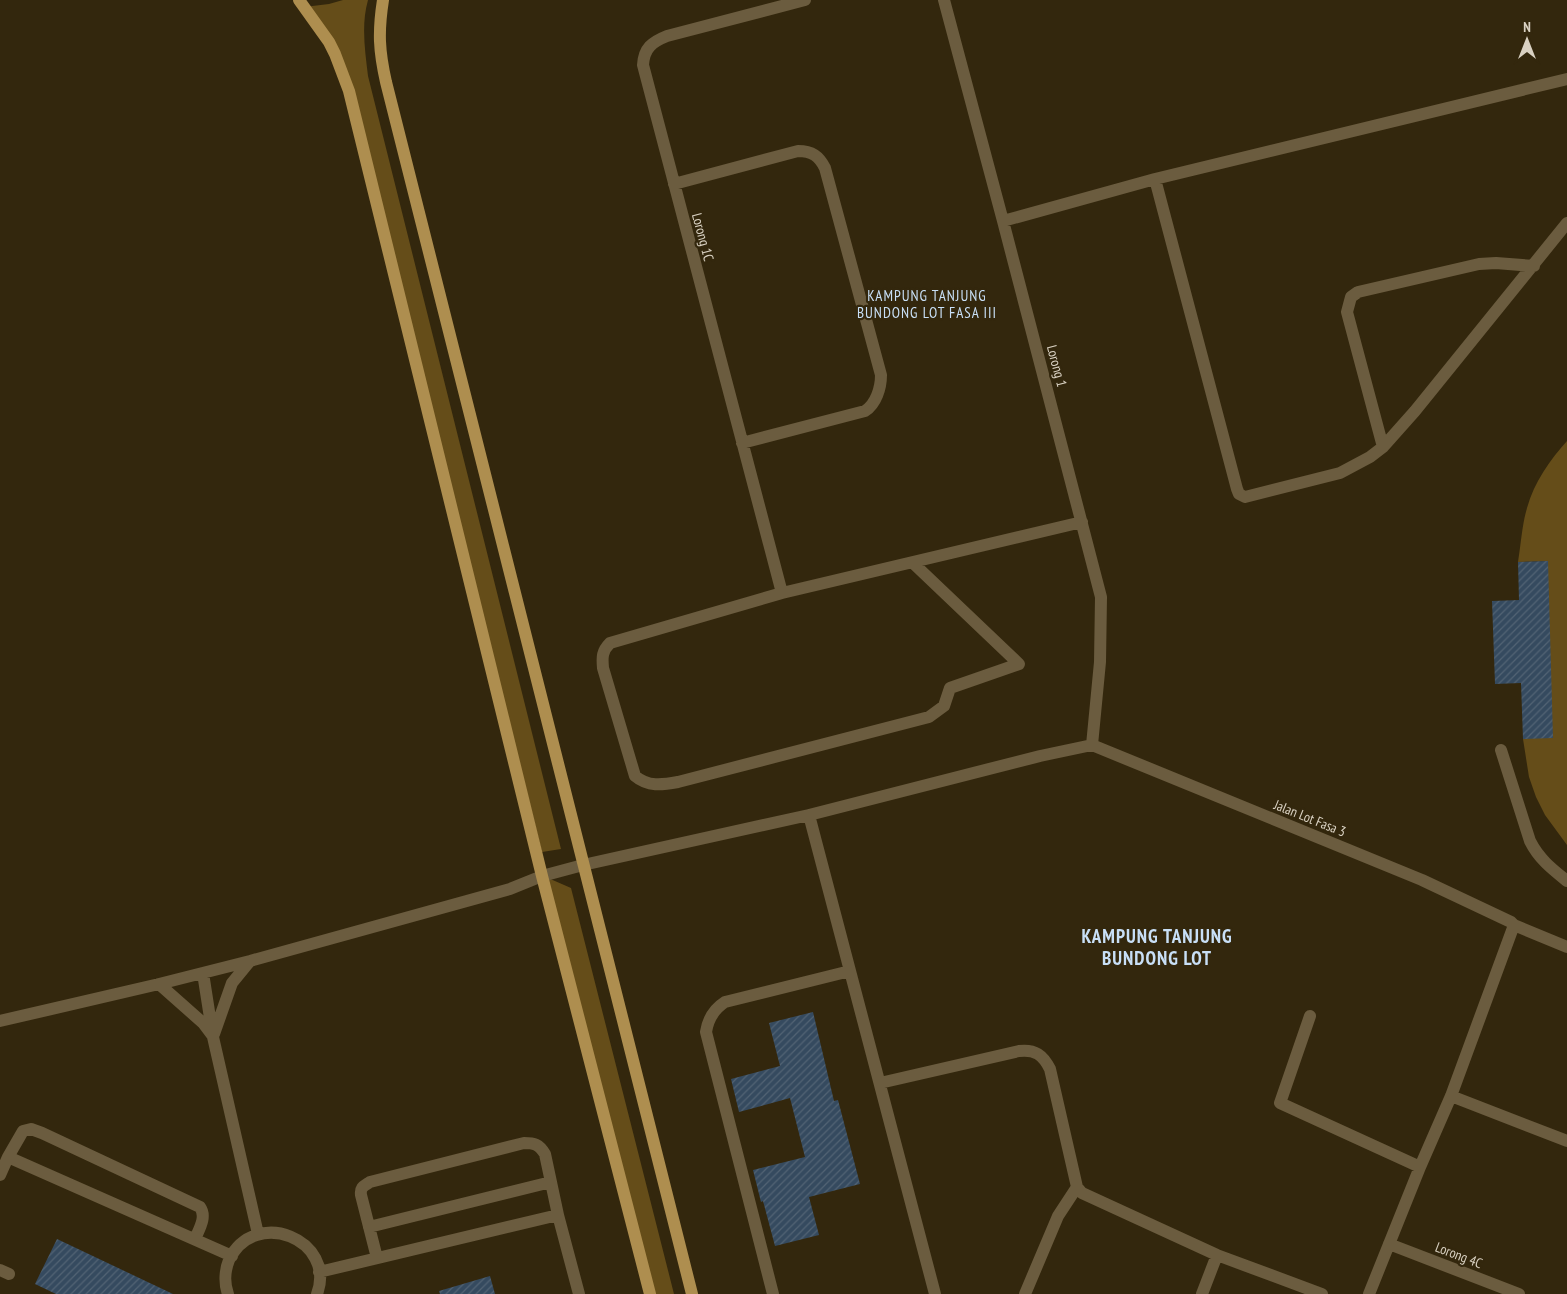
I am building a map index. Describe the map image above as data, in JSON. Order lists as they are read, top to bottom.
{
  "streets": {
    "street": [
      "Lorong 1C",
      "Lorong 1",
      "Jalan Lot Fasa 3",
      "Lorong 4C"
    ]
  },
  "crossings": [
    ["Lorong 1", "Jalan Lot Fasa 3"]
  ],
  "districts": ["KAMPUNG TANJUNG BUNDONG LOT FASA III", "KAMPUNG TANJUNG BUNDONG LOT"],
  "north": "top"
}
